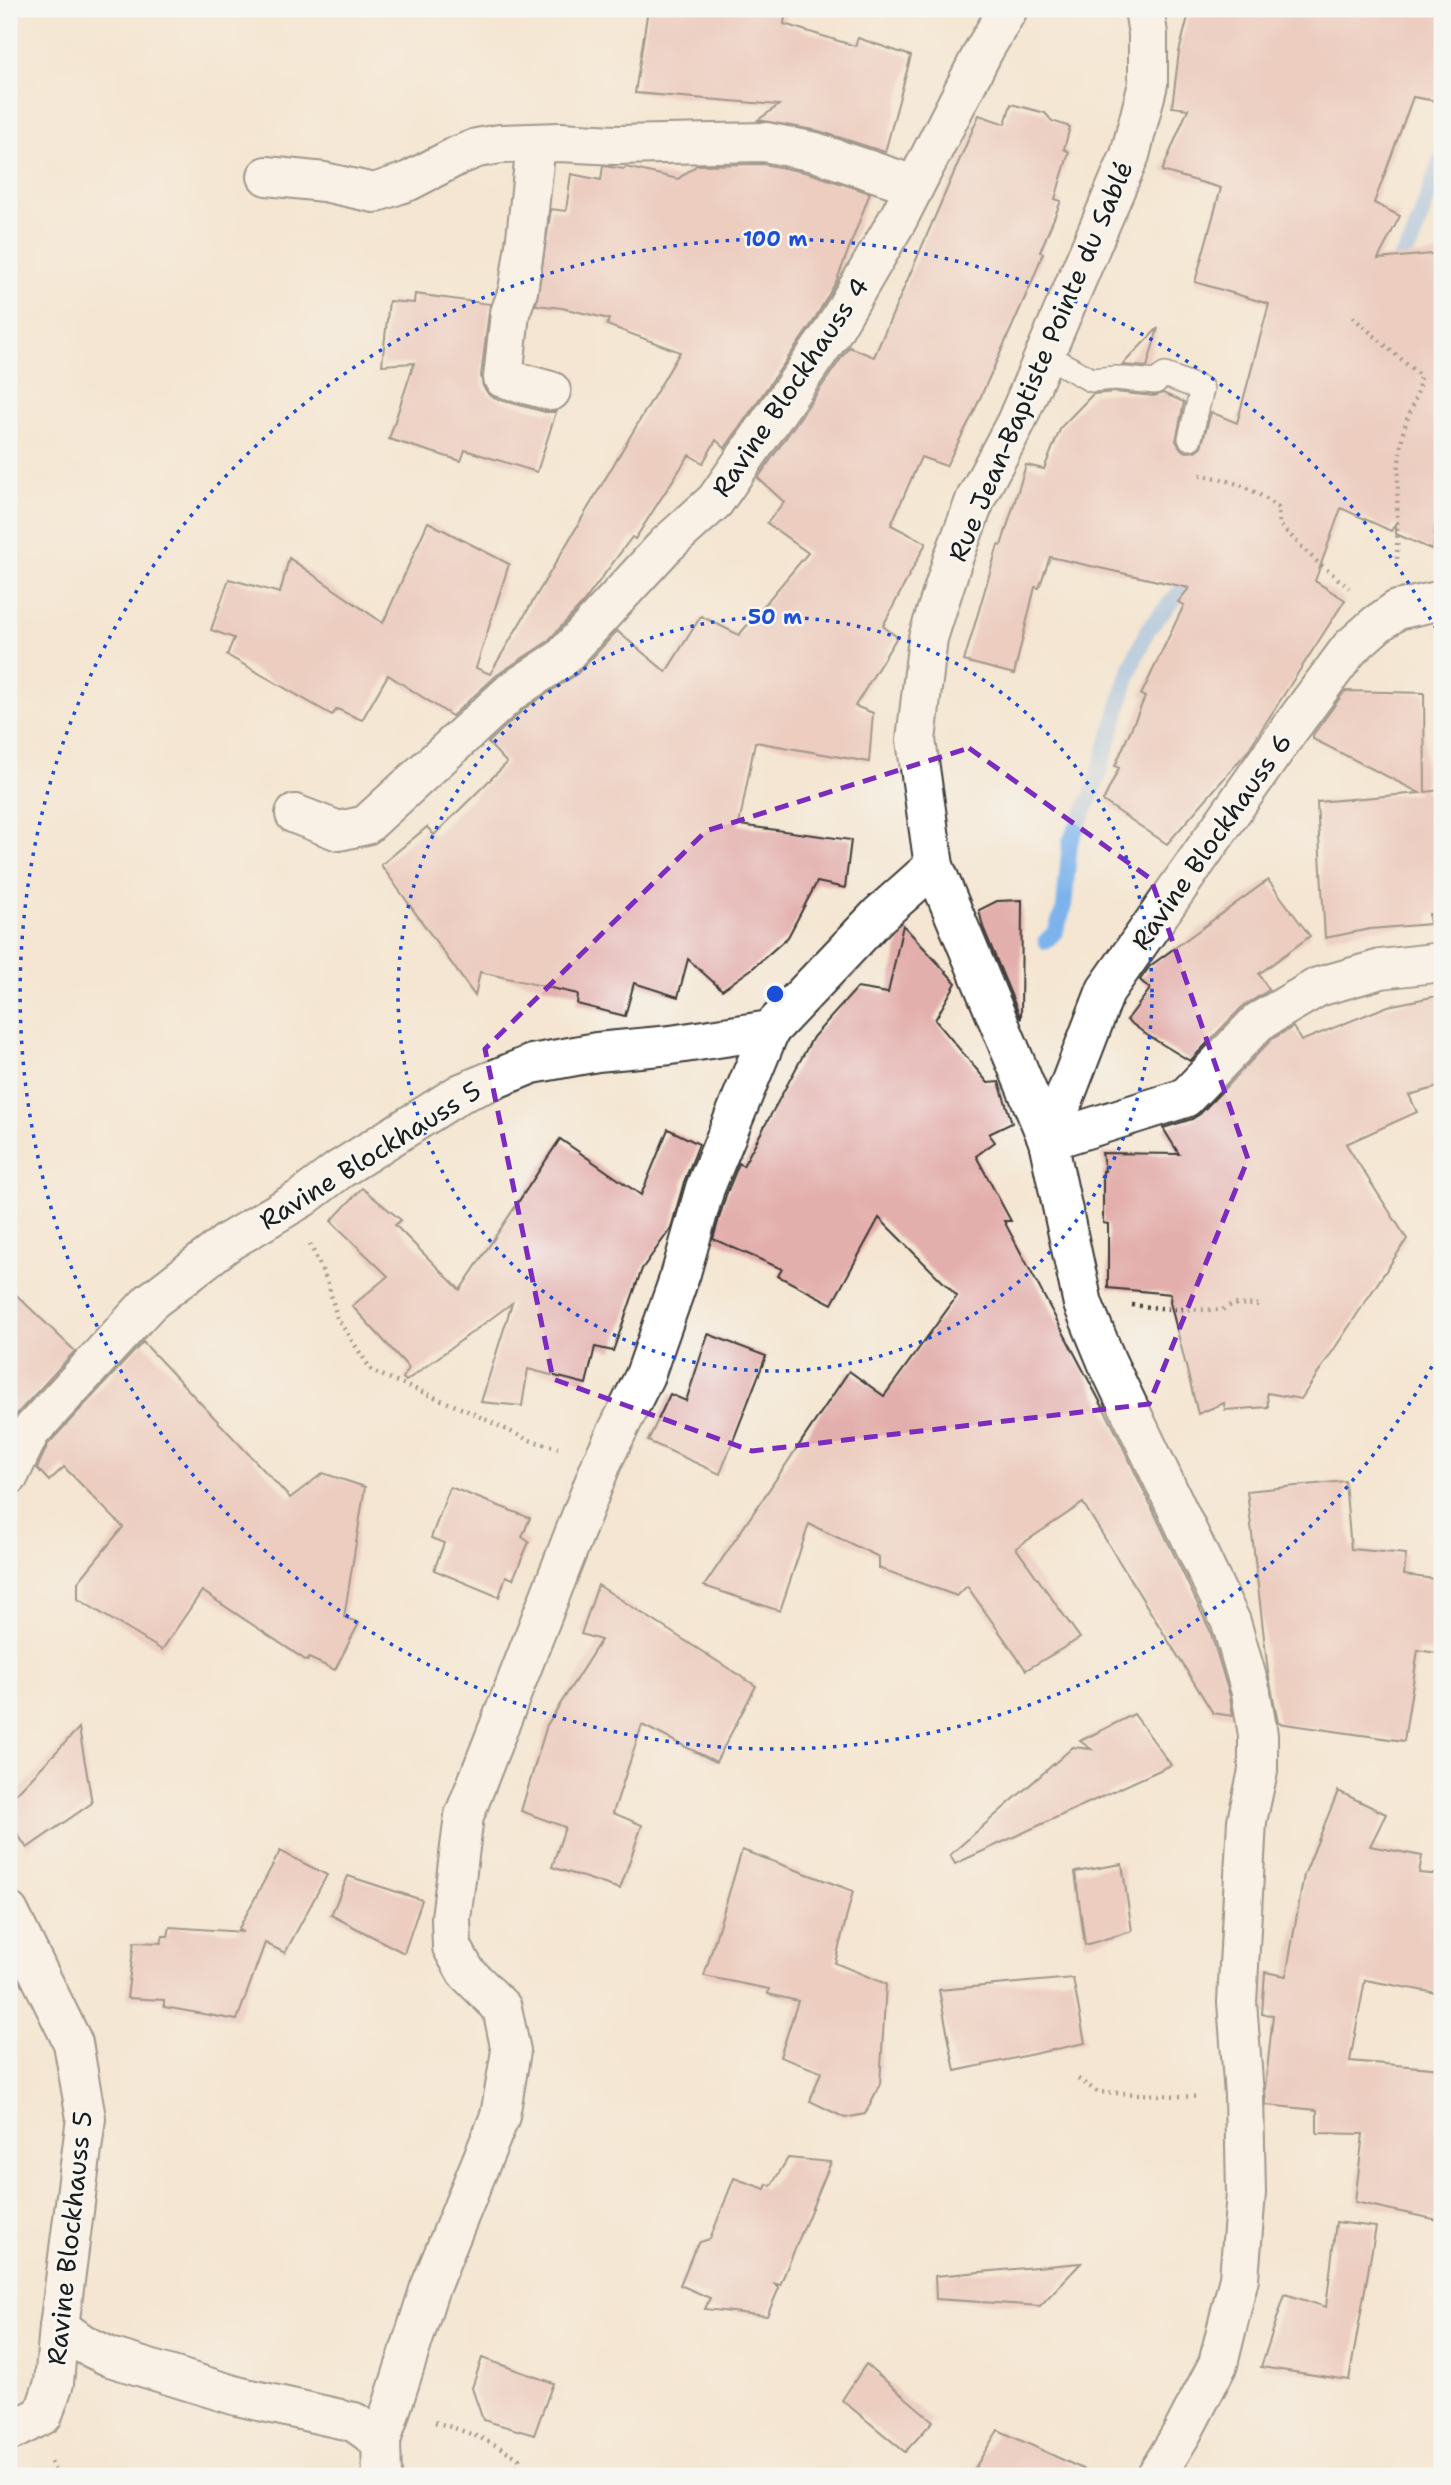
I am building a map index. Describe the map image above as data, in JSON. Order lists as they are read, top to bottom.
{
  "streets": {
    "street": [
      "Rue Jean-Baptiste Pointe du Sablé",
      "Ravine Blockhauss 4",
      "Ravine Blockhauss 6",
      "Ravine Blockhauss 5"
    ]
  },
  "crossings": [
    ["Rue Jean-Baptiste Pointe du Sablé", "Ravine Blockhauss 6"]
  ],
  "rings": ["100 m", "50 m"]
}
